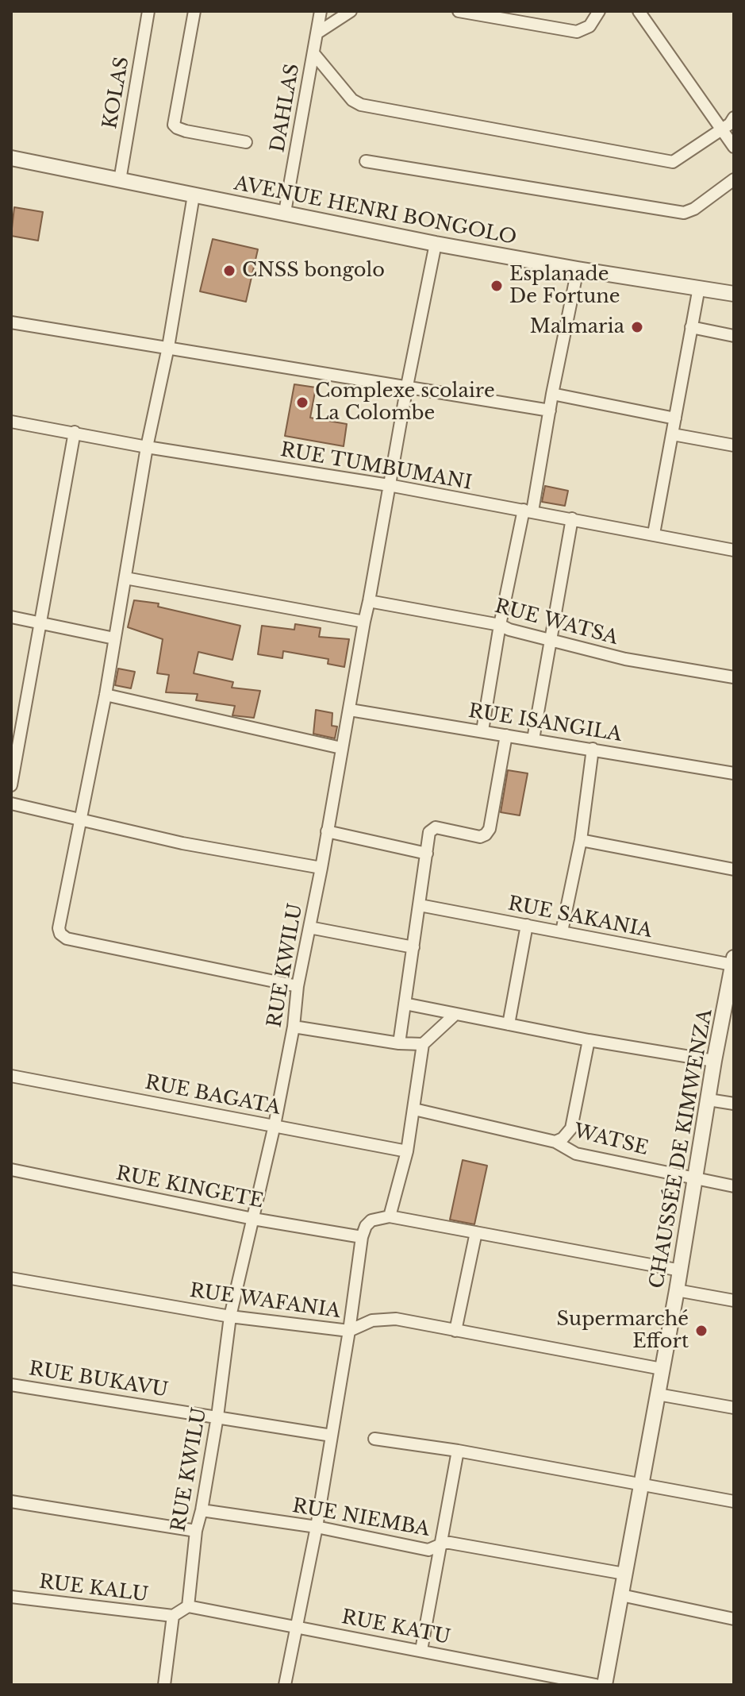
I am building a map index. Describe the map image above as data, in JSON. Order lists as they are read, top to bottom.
{
  "streets": {
    "street": [
      "KOLAS",
      "DAHLAS",
      "AVENUE HENRI BONGOLO",
      "RUE TUMBUMANI",
      "RUE WATSA",
      "RUE ISANGILA",
      "RUE SAKANIA",
      "RUE KWILU",
      "RUE BAGATA",
      "WATSE",
      "CHAUSSÉE DE KIMWENZA",
      "RUE KINGETE",
      "RUE WAFANIA",
      "RUE BUKAVU",
      "RUE NIEMBA",
      "RUE KALU",
      "RUE KATU"
    ]
  },
  "crossings": [
    ["KOLAS", "AVENUE HENRI BONGOLO"],
    ["DAHLAS", "AVENUE HENRI BONGOLO"],
    ["AVENUE HENRI BONGOLO", "RUE KWILU"],
    ["RUE TUMBUMANI", "RUE KWILU"],
    ["RUE WATSA", "RUE KWILU"],
    ["RUE ISANGILA", "RUE KWILU"],
    ["RUE SAKANIA", "CHAUSSÉE DE KIMWENZA"],
    ["RUE KWILU", "RUE BAGATA"],
    ["RUE KWILU", "RUE KINGETE"],
    ["RUE KWILU", "RUE WAFANIA"],
    ["RUE KWILU", "RUE BUKAVU"],
    ["RUE KWILU", "RUE NIEMBA"],
    ["RUE KWILU", "RUE KATU"],
    ["WATSE", "CHAUSSÉE DE KIMWENZA"],
    ["CHAUSSÉE DE KIMWENZA", "RUE WAFANIA"],
    ["CHAUSSÉE DE KIMWENZA", "RUE NIEMBA"]
  ],
  "places": [
    "CNSS bongolo",
    "Esplanade De Fortune",
    "Malmaria",
    "Complexe scolaire La Colombe",
    "Supermarché Effort"
  ]
}
